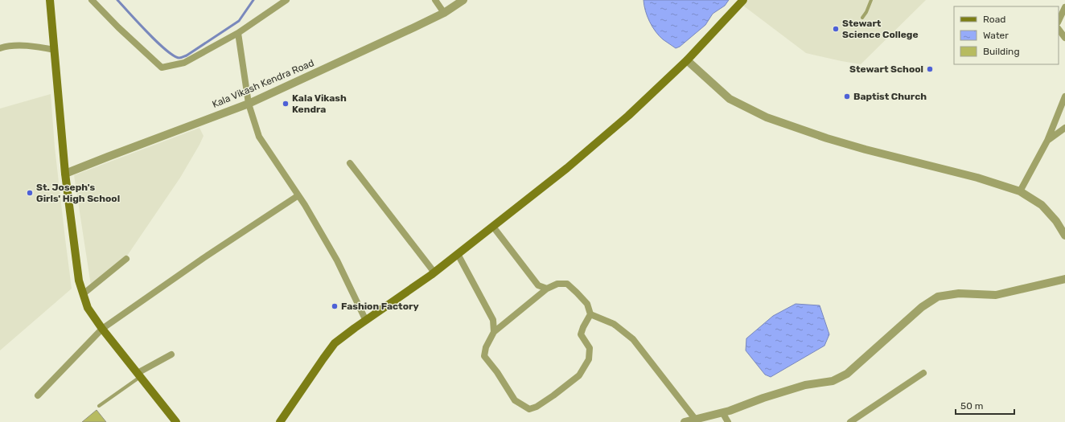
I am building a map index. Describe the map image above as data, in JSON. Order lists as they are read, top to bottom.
{
  "streets": {
    "street": ["Kala Vikash Kendra Road"]
  },
  "places": [
    "Stewart Science College",
    "Stewart School",
    "Baptist Church",
    "Kala Vikash Kendra",
    "St. Joseph's Girls' High School",
    "Fashion Factory"
  ],
  "legend": ["Road", "Water", "Building"],
  "scale_bar": "50 m"
}
